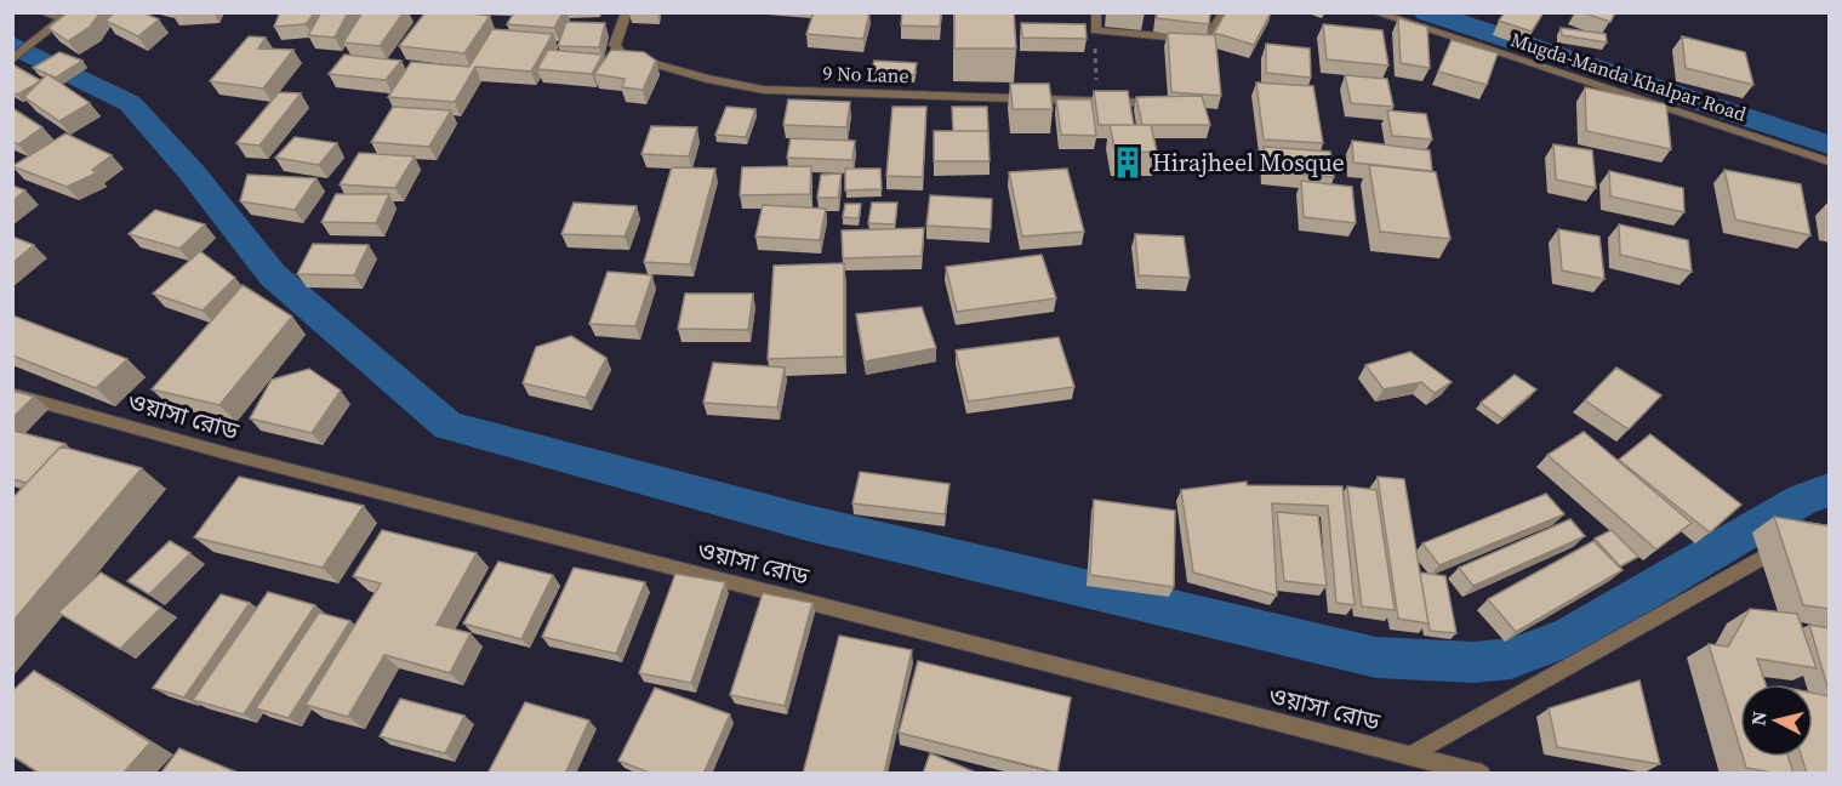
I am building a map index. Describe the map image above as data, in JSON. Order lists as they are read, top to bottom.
{
  "streets": {
    "street": ["9 No Lane", "Mugda-Manda Khalpar Road", "ওয়াসা রোড"]
  },
  "places": {
    "building": ["Hirajheel Mosque"]
  },
  "north": "left"
}
